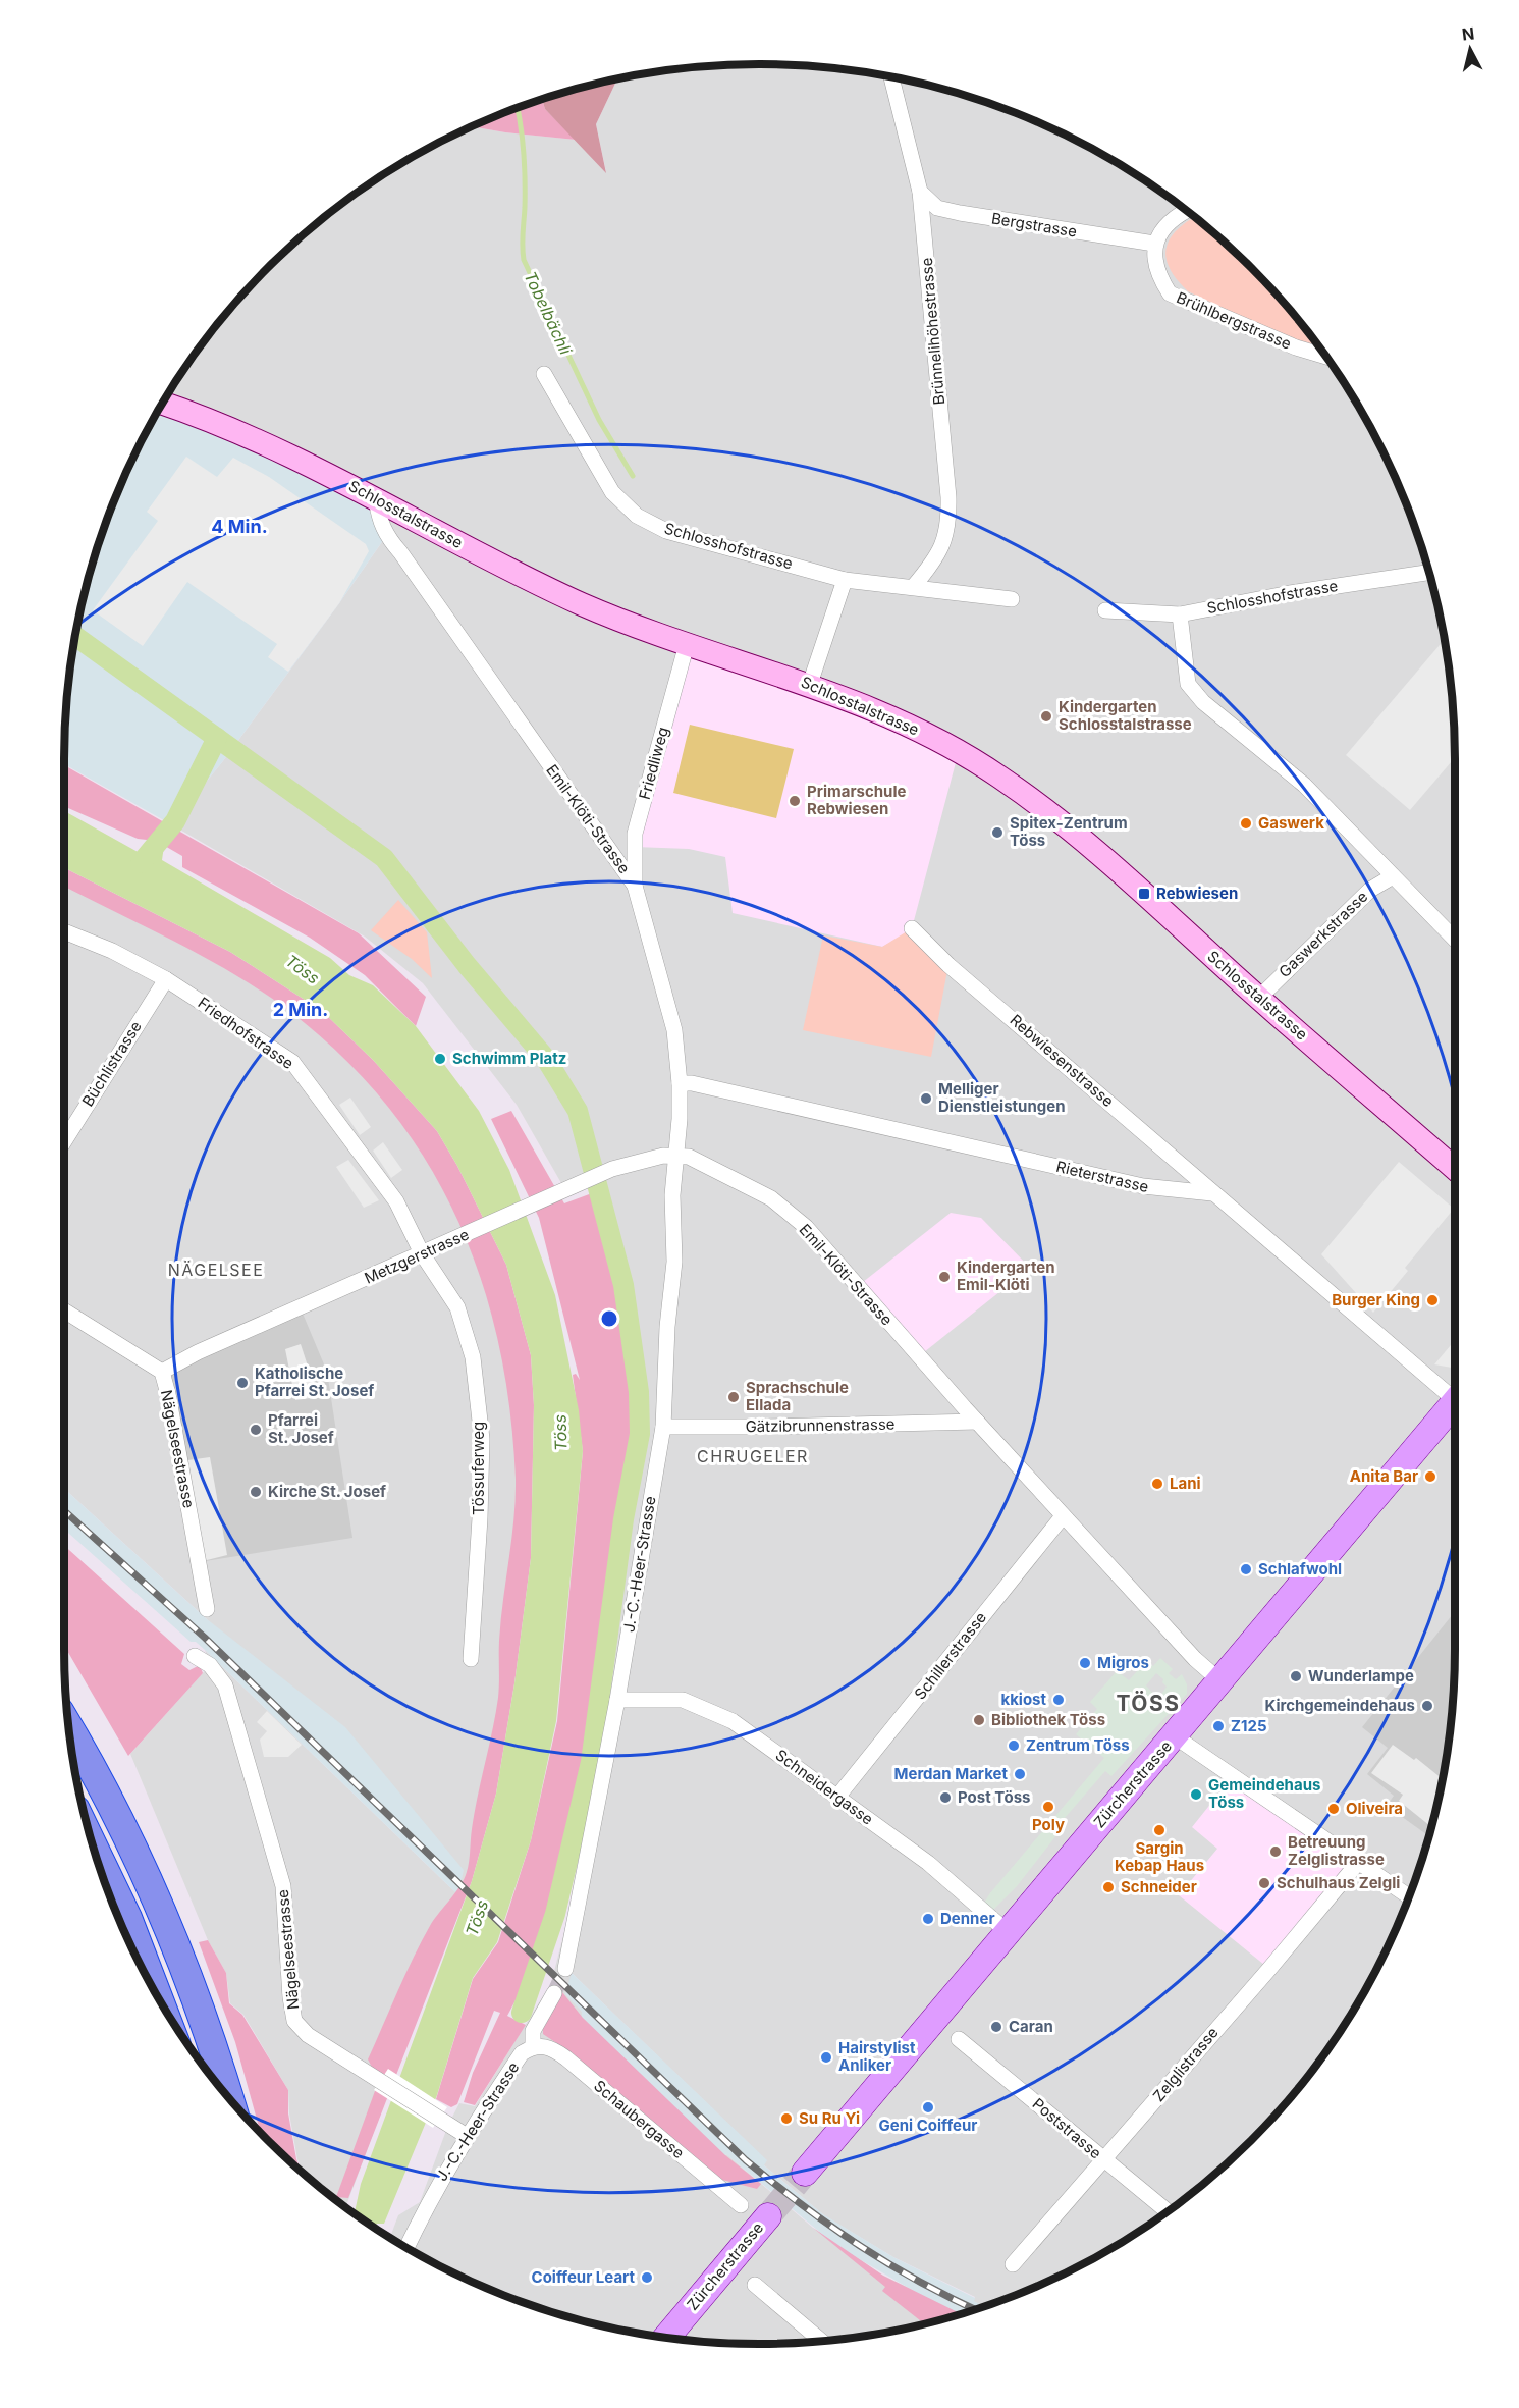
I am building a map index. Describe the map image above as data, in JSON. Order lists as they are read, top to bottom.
{
  "streets": {
    "main road": ["Schlosstalstrasse", "Zürcherstrasse"],
    "street": [
      "Bergstrasse",
      "Brühlbergstrasse",
      "Brünnelihöhestrasse",
      "Schlosshofstrasse",
      "Friedliweg",
      "Emil-Klöti-Strasse",
      "Gaswerkstrasse",
      "Friedhofstrasse",
      "Rebwiesenstrasse",
      "Büchlistrasse",
      "Rieterstrasse",
      "Metzgerstrasse",
      "Gätzibrunnenstrasse",
      "Nägelseestrasse",
      "Tössuferweg",
      "J.-C.-Heer-Strasse",
      "Schillerstrasse",
      "Schneidergasse",
      "Zelglistrasse",
      "Schaubergasse",
      "Poststrasse"
    ]
  },
  "crossings": [
    ["Bergstrasse", "Brühlbergstrasse"],
    ["Bergstrasse", "Brünnelihöhestrasse"],
    ["Brünnelihöhestrasse", "Schlosshofstrasse"],
    ["Schlosstalstrasse", "Friedliweg"],
    ["Schlosstalstrasse", "Emil-Klöti-Strasse"],
    ["Schlosstalstrasse", "Gaswerkstrasse"],
    ["Friedliweg", "Emil-Klöti-Strasse"],
    ["Emil-Klöti-Strasse", "Rieterstrasse"],
    ["Emil-Klöti-Strasse", "Metzgerstrasse"],
    ["Emil-Klöti-Strasse", "Gätzibrunnenstrasse"],
    ["Emil-Klöti-Strasse", "J.-C.-Heer-Strasse"],
    ["Emil-Klöti-Strasse", "Schillerstrasse"],
    ["Emil-Klöti-Strasse", "Zürcherstrasse"],
    ["Friedhofstrasse", "Büchlistrasse"],
    ["Friedhofstrasse", "Metzgerstrasse"],
    ["Friedhofstrasse", "Tössuferweg"],
    ["Rebwiesenstrasse", "Rieterstrasse"],
    ["Metzgerstrasse", "Nägelseestrasse"],
    ["Metzgerstrasse", "Tössuferweg"],
    ["Metzgerstrasse", "J.-C.-Heer-Strasse"],
    ["Gätzibrunnenstrasse", "J.-C.-Heer-Strasse"],
    ["Nägelseestrasse", "J.-C.-Heer-Strasse"],
    ["J.-C.-Heer-Strasse", "Schneidergasse"],
    ["J.-C.-Heer-Strasse", "Schaubergasse"],
    ["Schillerstrasse", "Schneidergasse"],
    ["Zürcherstrasse", "Schneidergasse"],
    ["Zelglistrasse", "Poststrasse"]
  ],
  "districts": ["NÄGELSEE", "CHRUGELER", "TÖSS"],
  "water": ["Tobelbächli", "Töss"],
  "places": {
    "other": [
      "Kindergarten Schlosstalstrasse",
      "Primarschule Rebwiesen",
      "Gaswerk",
      "Spitex-Zentrum Töss",
      "Schwimm Platz",
      "Melliger Dienstleistungen",
      "Kindergarten Emil-Klöti",
      "Burger King",
      "Katholische Pfarrei St. Josef",
      "Sprachschule Ellada",
      "Pfarrei St. Josef",
      "Anita Bar",
      "Lani",
      "Kirche St. Josef",
      "Schlafwohl",
      "Migros",
      "Wunderlampe",
      "kkiost",
      "Kirchgemeindehaus",
      "Bibliothek Töss",
      "Z125",
      "Zentrum Töss",
      "Merdan Market",
      "Gemeindehaus Töss",
      "Post Töss",
      "Poly",
      "Oliveira",
      "Sargin Kebap Haus",
      "Betreuung Zelglistrasse",
      "Schulhaus Zelgli",
      "Schneider",
      "Denner",
      "Caran",
      "Hairstylist Anliker",
      "Geni Coiffeur",
      "Su Ru Yi",
      "Coiffeur Leart"
    ],
    "transit": ["Rebwiesen"]
  },
  "north": "top",
  "rings": ["4 Min.", "2 Min."]
}
